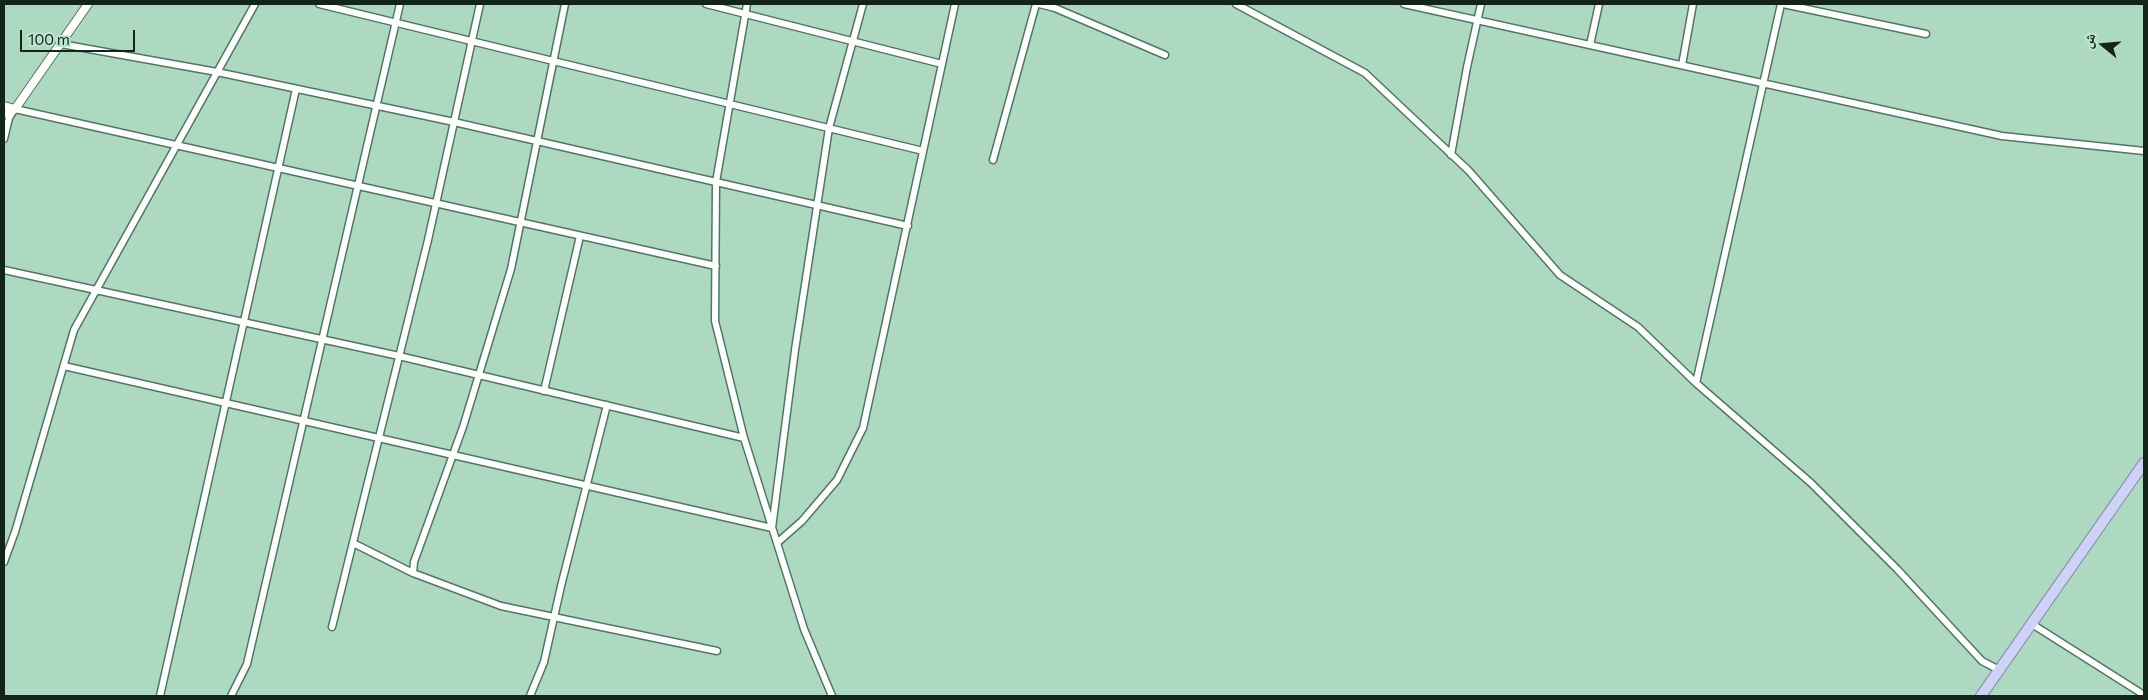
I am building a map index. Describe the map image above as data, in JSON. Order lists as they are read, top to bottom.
{
  "scale_bar": "100 m",
  "north": "left"
}
